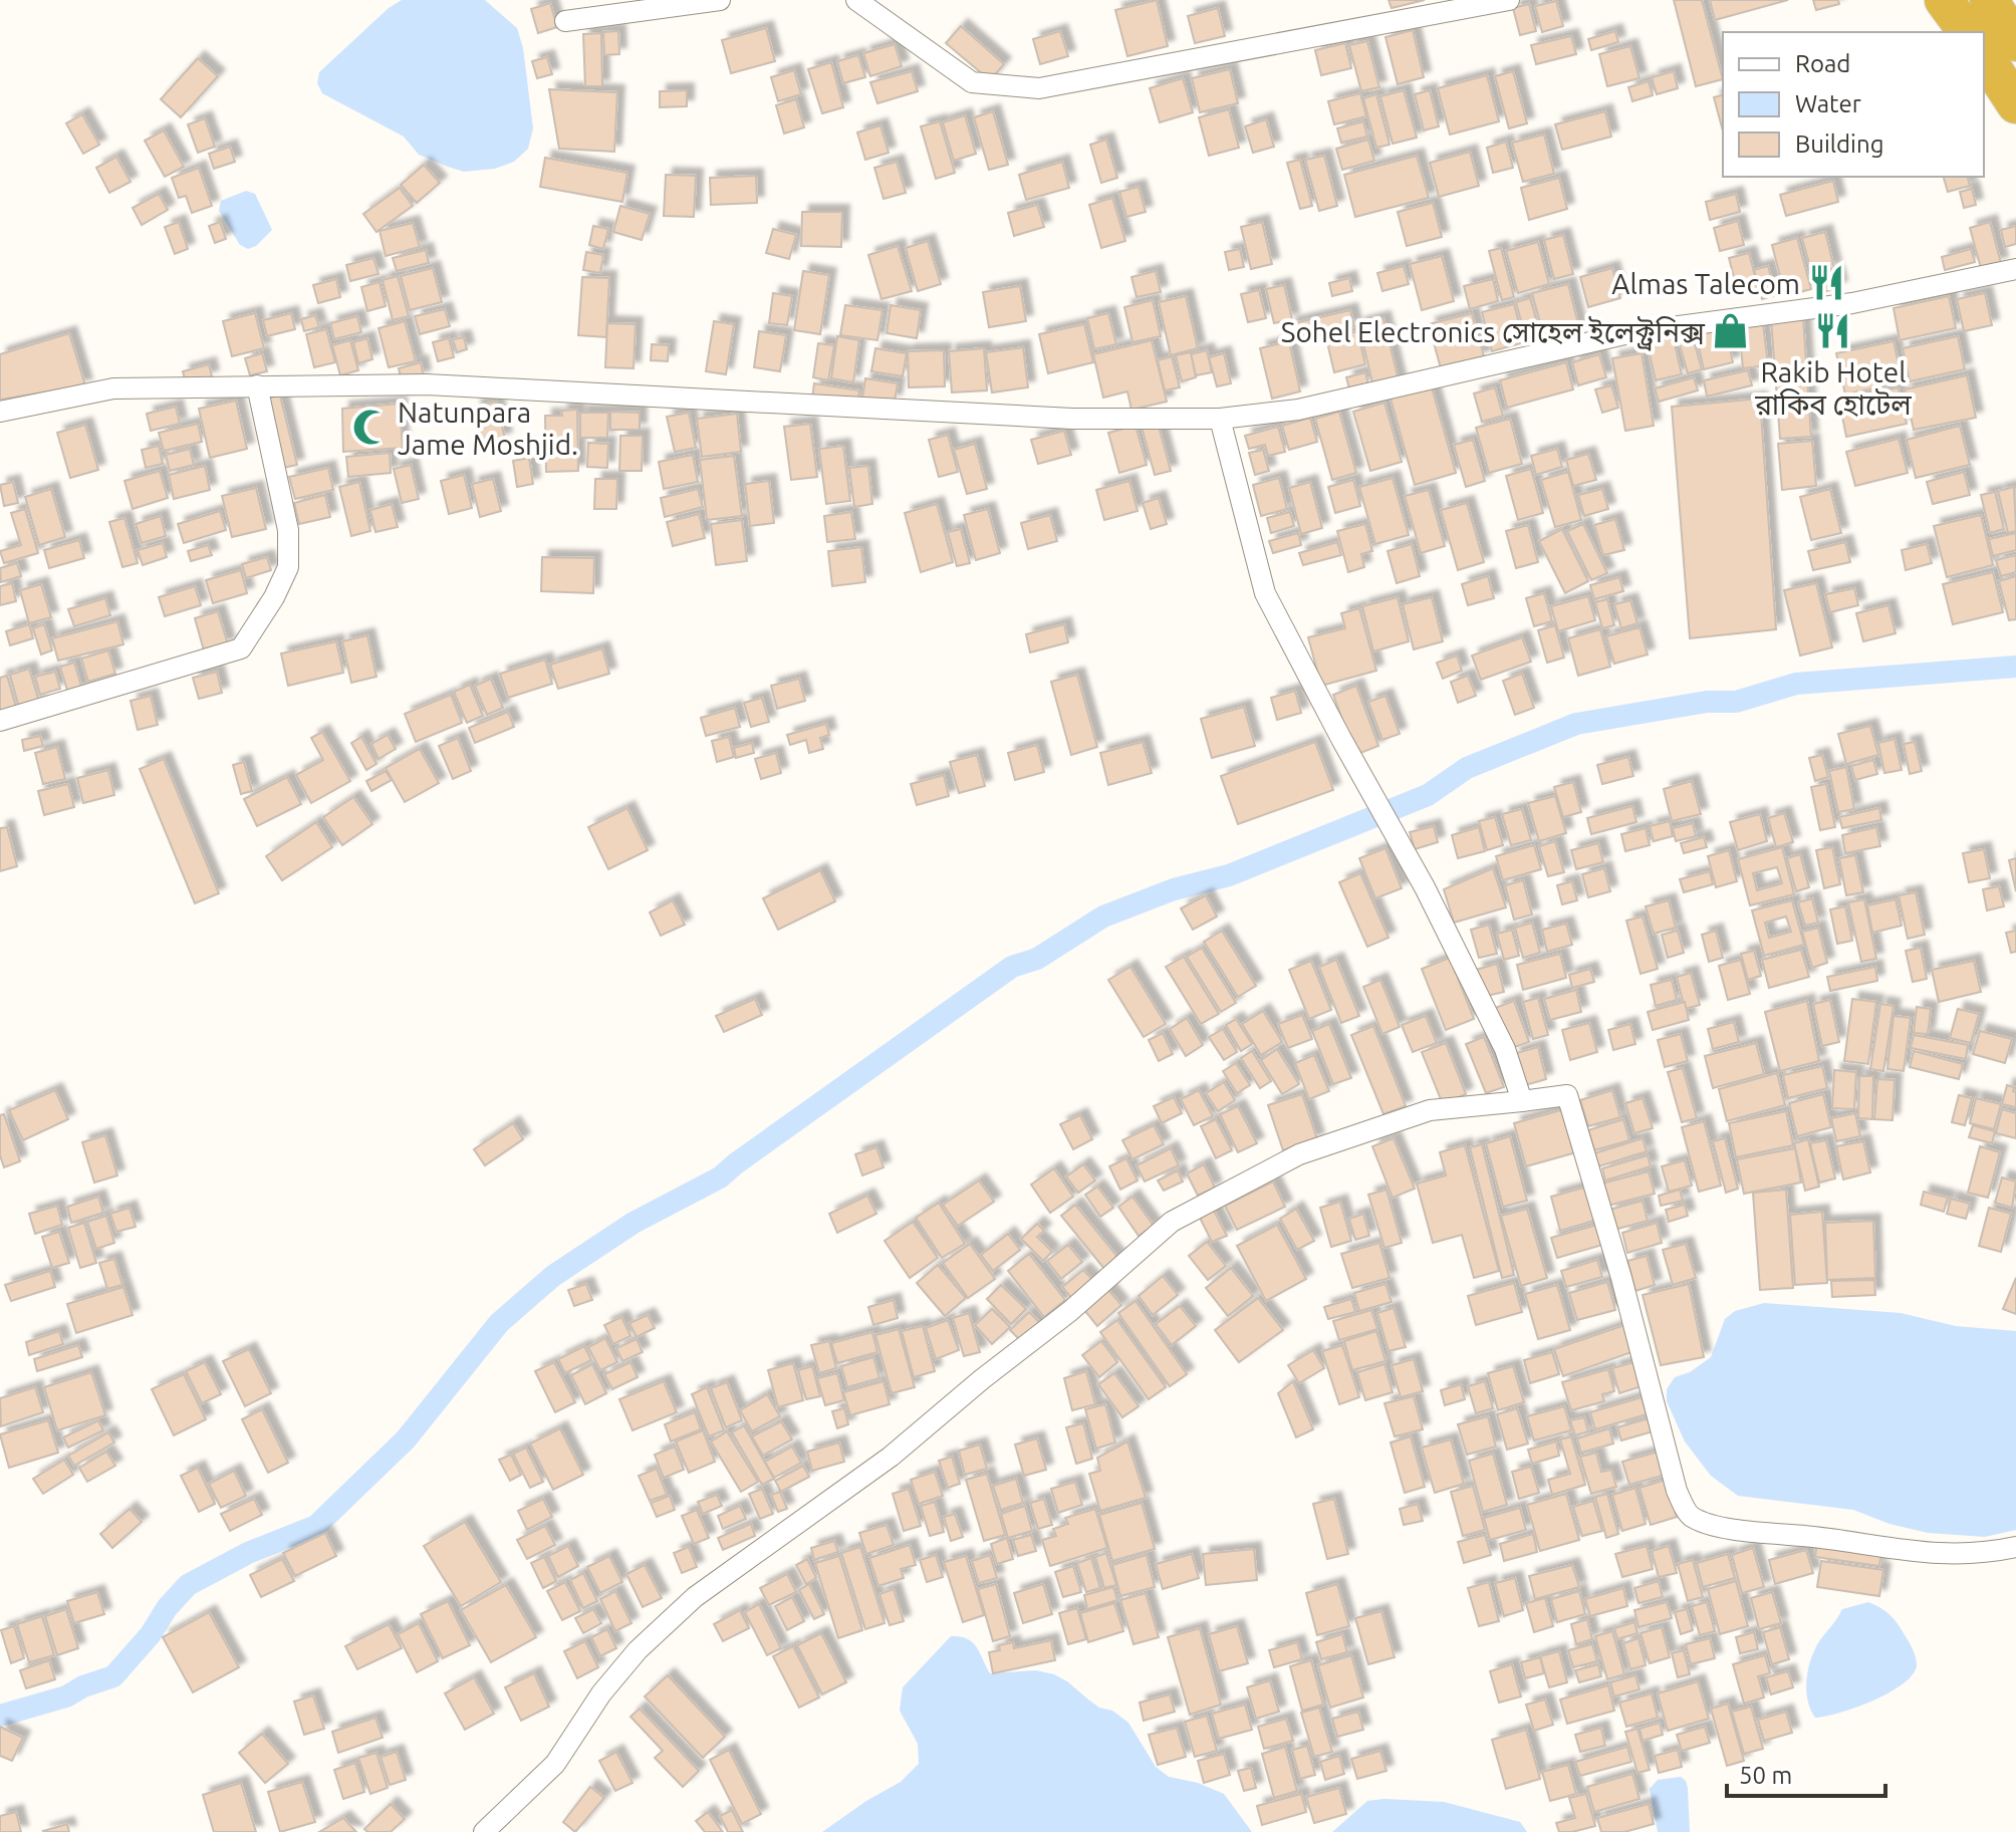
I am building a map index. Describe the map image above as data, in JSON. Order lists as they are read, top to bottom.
{
  "places": {
    "restaurant": ["Almas Talecom", "Rakib Hotel রাকিব হোটেল"],
    "shop": ["Sohel Electronics সোহেল ইলেক্ট্রনিক্স"],
    "mosque": ["Natunpara Jame Moshjid."]
  },
  "legend": ["Road", "Water", "Building"],
  "scale_bar": "50 m"
}
